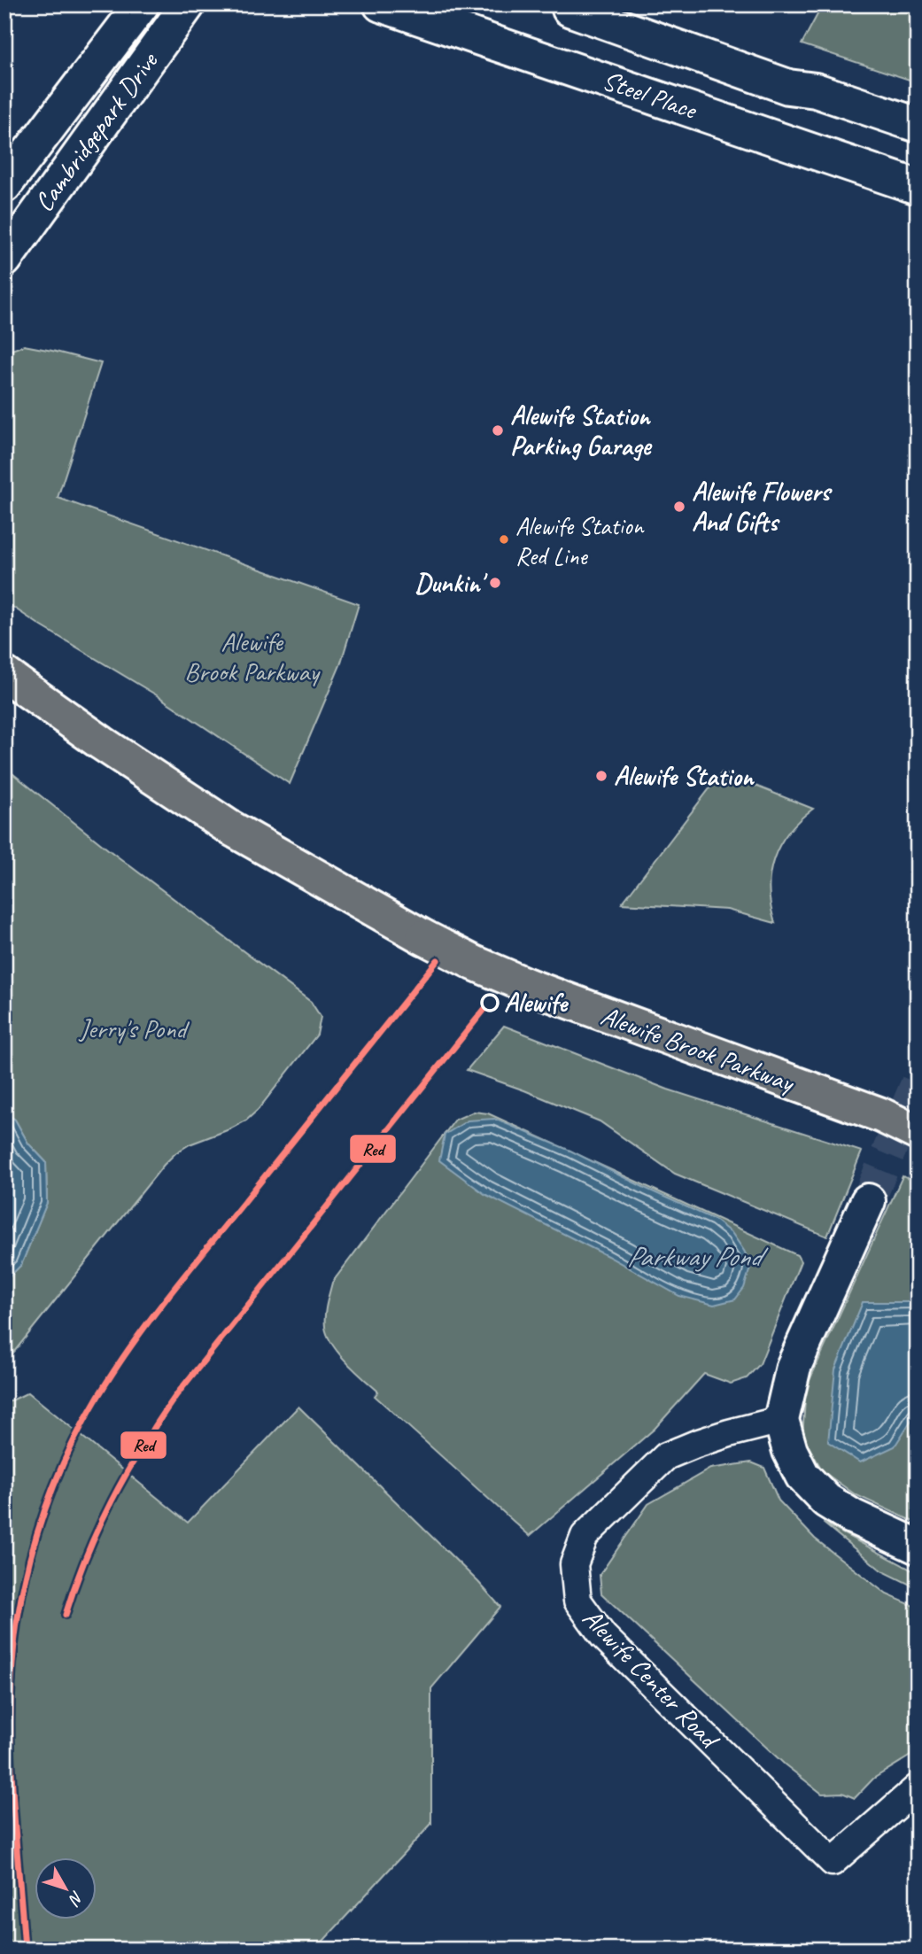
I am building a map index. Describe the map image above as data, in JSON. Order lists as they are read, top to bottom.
{
  "streets": {
    "highway": ["Alewife Brook Parkway"],
    "main road": ["Steel Place", "Cambridgepark Drive"],
    "street": ["Alewife Center Road"]
  },
  "water": ["Parkway Pond"],
  "parks": ["Alewife Brook Parkway", "Jerry's Pond"],
  "places": [
    "Alewife Station Parking Garage",
    "Alewife Flowers And Gifts",
    "Alewife Station Red Line",
    "Dunkin'",
    "Alewife Station",
    "Alewife"
  ],
  "lines": ["metro line Red"],
  "north": "bottom right"
}
